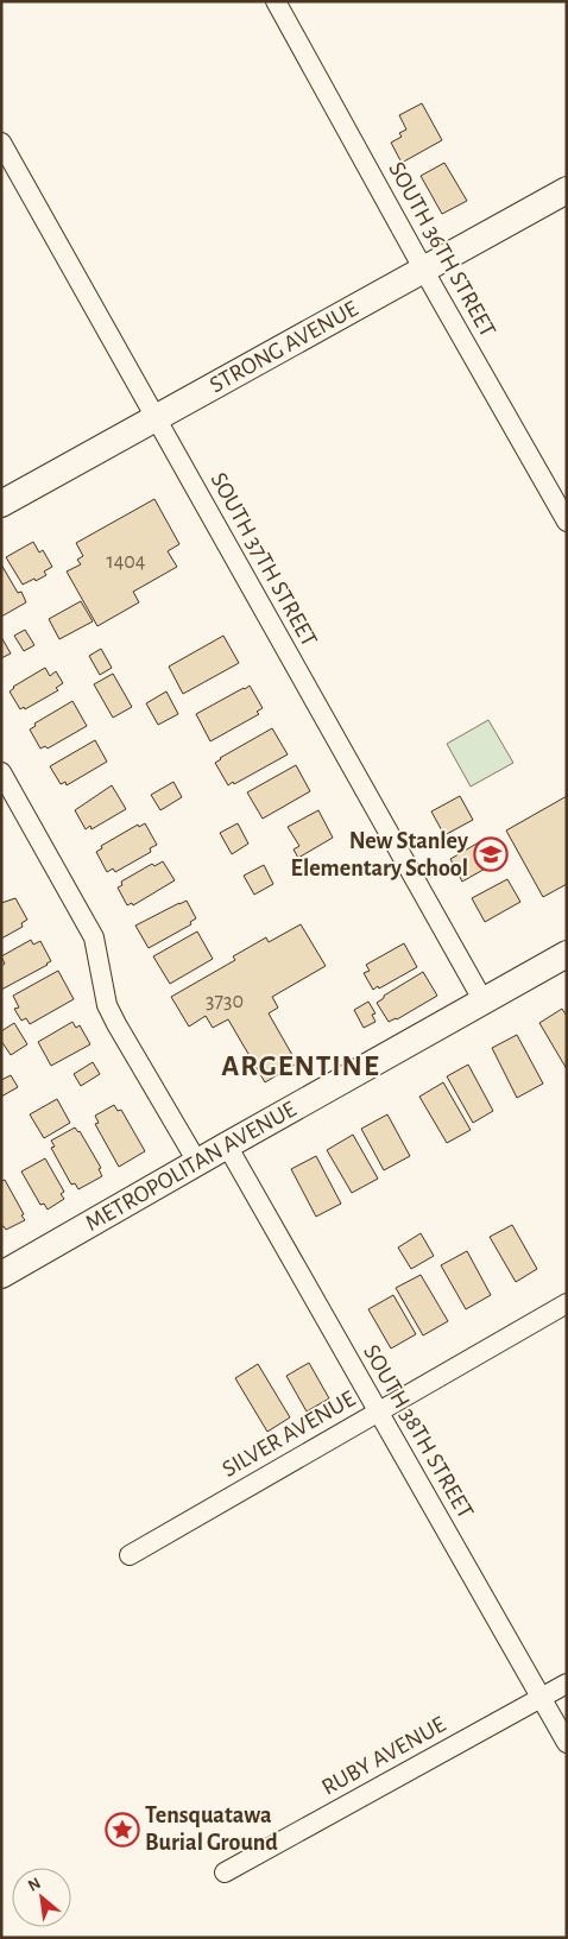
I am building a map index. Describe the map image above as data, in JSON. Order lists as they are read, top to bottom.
{
  "streets": {
    "main road": ["STRONG AVENUE", "METROPOLITAN AVENUE"],
    "street": [
      "SOUTH 36TH STREET",
      "SOUTH 37TH STREET",
      "SOUTH 38TH STREET",
      "SILVER AVENUE",
      "RUBY AVENUE"
    ]
  },
  "crossings": [
    ["SOUTH 36TH STREET", "STRONG AVENUE"],
    ["STRONG AVENUE", "SOUTH 37TH STREET"],
    ["SOUTH 37TH STREET", "METROPOLITAN AVENUE"],
    ["METROPOLITAN AVENUE", "SOUTH 38TH STREET"],
    ["SOUTH 38TH STREET", "SILVER AVENUE"],
    ["SOUTH 38TH STREET", "RUBY AVENUE"]
  ],
  "districts": ["ARGENTINE"],
  "places": {
    "school or university": ["New Stanley Elementary School"],
    "place": ["Tensquatawa Burial Ground"]
  },
  "house_numbers": ["1404", "3730"],
  "north": "top left"
}
